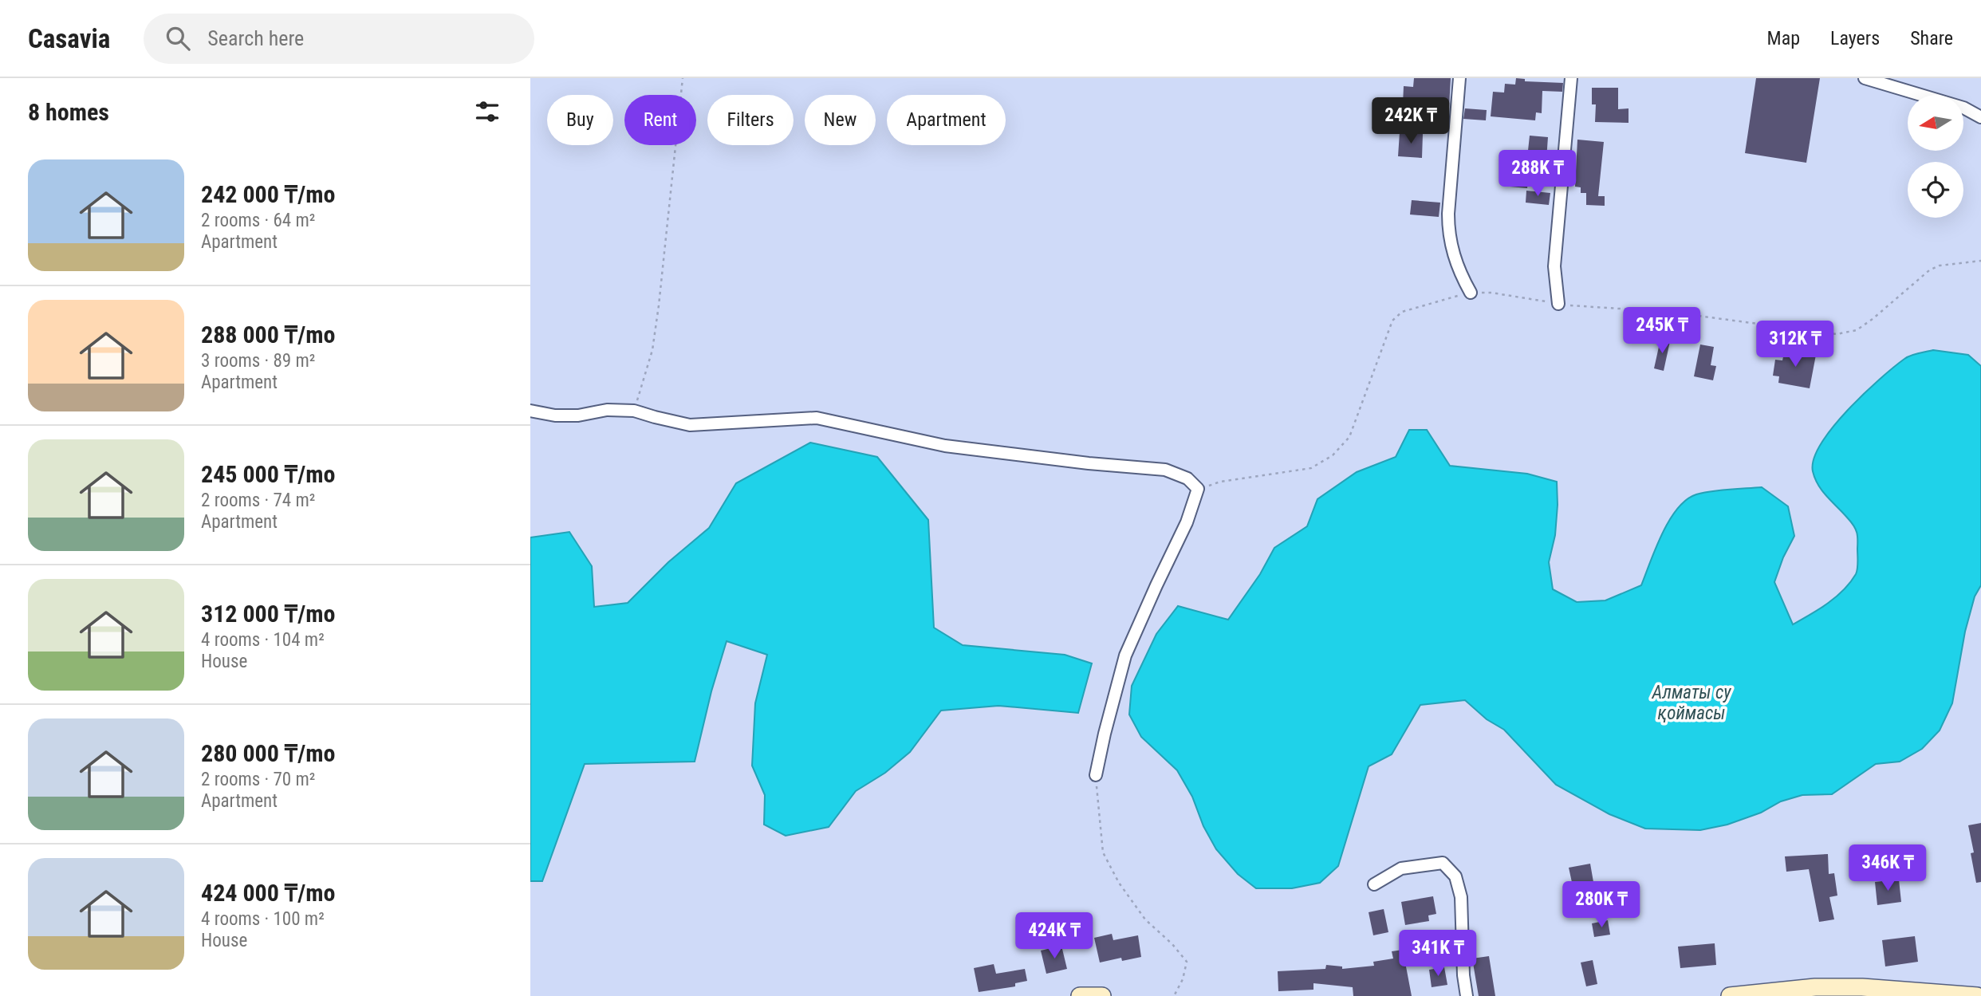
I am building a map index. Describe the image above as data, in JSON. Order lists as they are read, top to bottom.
{
  "water": ["Алматы су қоймасы"],
  "north": "left",
  "page": {
    "header": "Casavia",
    "search": "Search here",
    "nav": ["Map", "Layers", "Share"],
    "heading": "8 homes",
    "chip": [
      "Buy",
      "Rent",
      "Filters",
      "New",
      "Apartment"
    ],
    "price": [
      "242K ₸",
      "288K ₸",
      "245K ₸",
      "312K ₸",
      "346K ₸",
      "280K ₸",
      "424K ₸",
      "341K ₸"
    ],
    "list": [
      {
        "name": "242 000 ₸/mo",
        "note": "2 rooms · 64 m² · Apartment"
      },
      {
        "name": "288 000 ₸/mo",
        "note": "3 rooms · 89 m² · Apartment"
      },
      {
        "name": "245 000 ₸/mo",
        "note": "2 rooms · 74 m² · Apartment"
      },
      {
        "name": "312 000 ₸/mo",
        "note": "4 rooms · 104 m² · House"
      },
      {
        "name": "280 000 ₸/mo",
        "note": "2 rooms · 70 m² · Apartment"
      },
      {
        "name": "424 000 ₸/mo",
        "note": "4 rooms · 100 m² · House"
      }
    ]
  }
}
